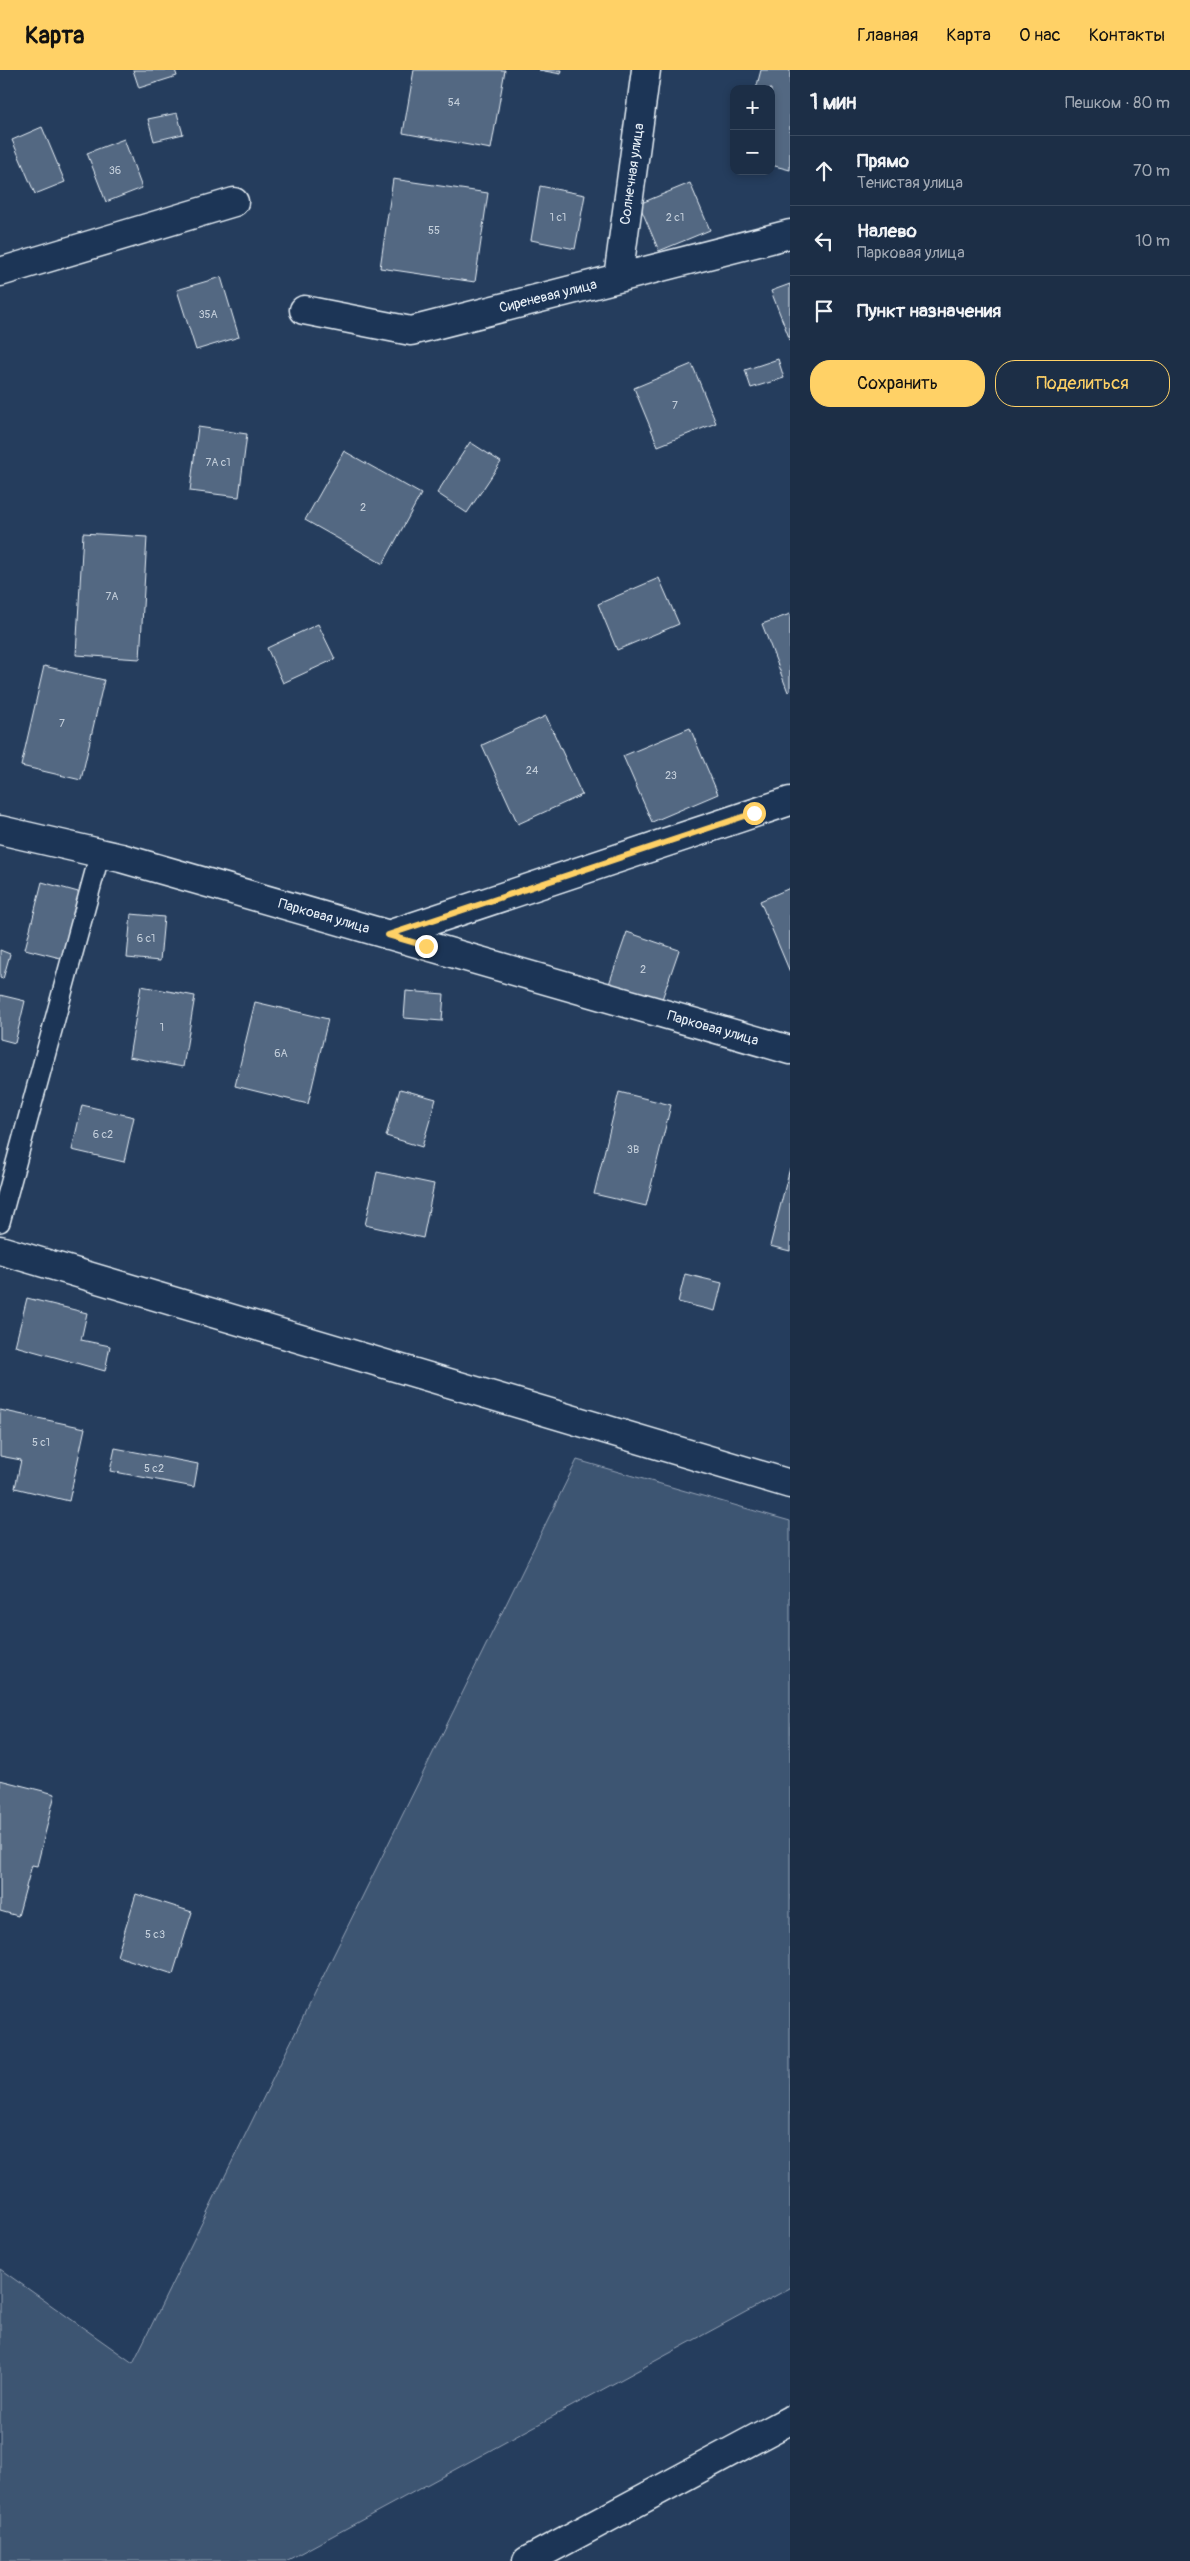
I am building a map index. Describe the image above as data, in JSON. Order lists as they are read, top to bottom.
{
  "streets": {
    "street": ["Солнечная улица", "Сиреневая улица", "Парковая улица"]
  },
  "crossings": [
    ["Солнечная улица", "Сиреневая улица"]
  ],
  "house_numbers": [
    "54",
    "36",
    "1 с1",
    "2 с1",
    "55",
    "35А",
    "7",
    "7А с1",
    "2",
    "7А",
    "7",
    "24",
    "23",
    "6 с1",
    "2",
    "1",
    "6А",
    "6 с2",
    "3В",
    "5 с1",
    "5 с2",
    "5 с3"
  ],
  "page": {
    "header": "Карта",
    "nav": [
      "Главная",
      "Карта",
      "О нас",
      "Контакты"
    ],
    "heading": ["1 мин", "Пешком · 80 m"],
    "map_buttons": ["+", "−"],
    "list": [
      ["Прямо", "Тенистая улица", "70 m"],
      ["Налево", "Парковая улица", "10 m"],
      "Пункт назначения"
    ],
    "buttons": ["Сохранить", "Поделиться"]
  }
}
